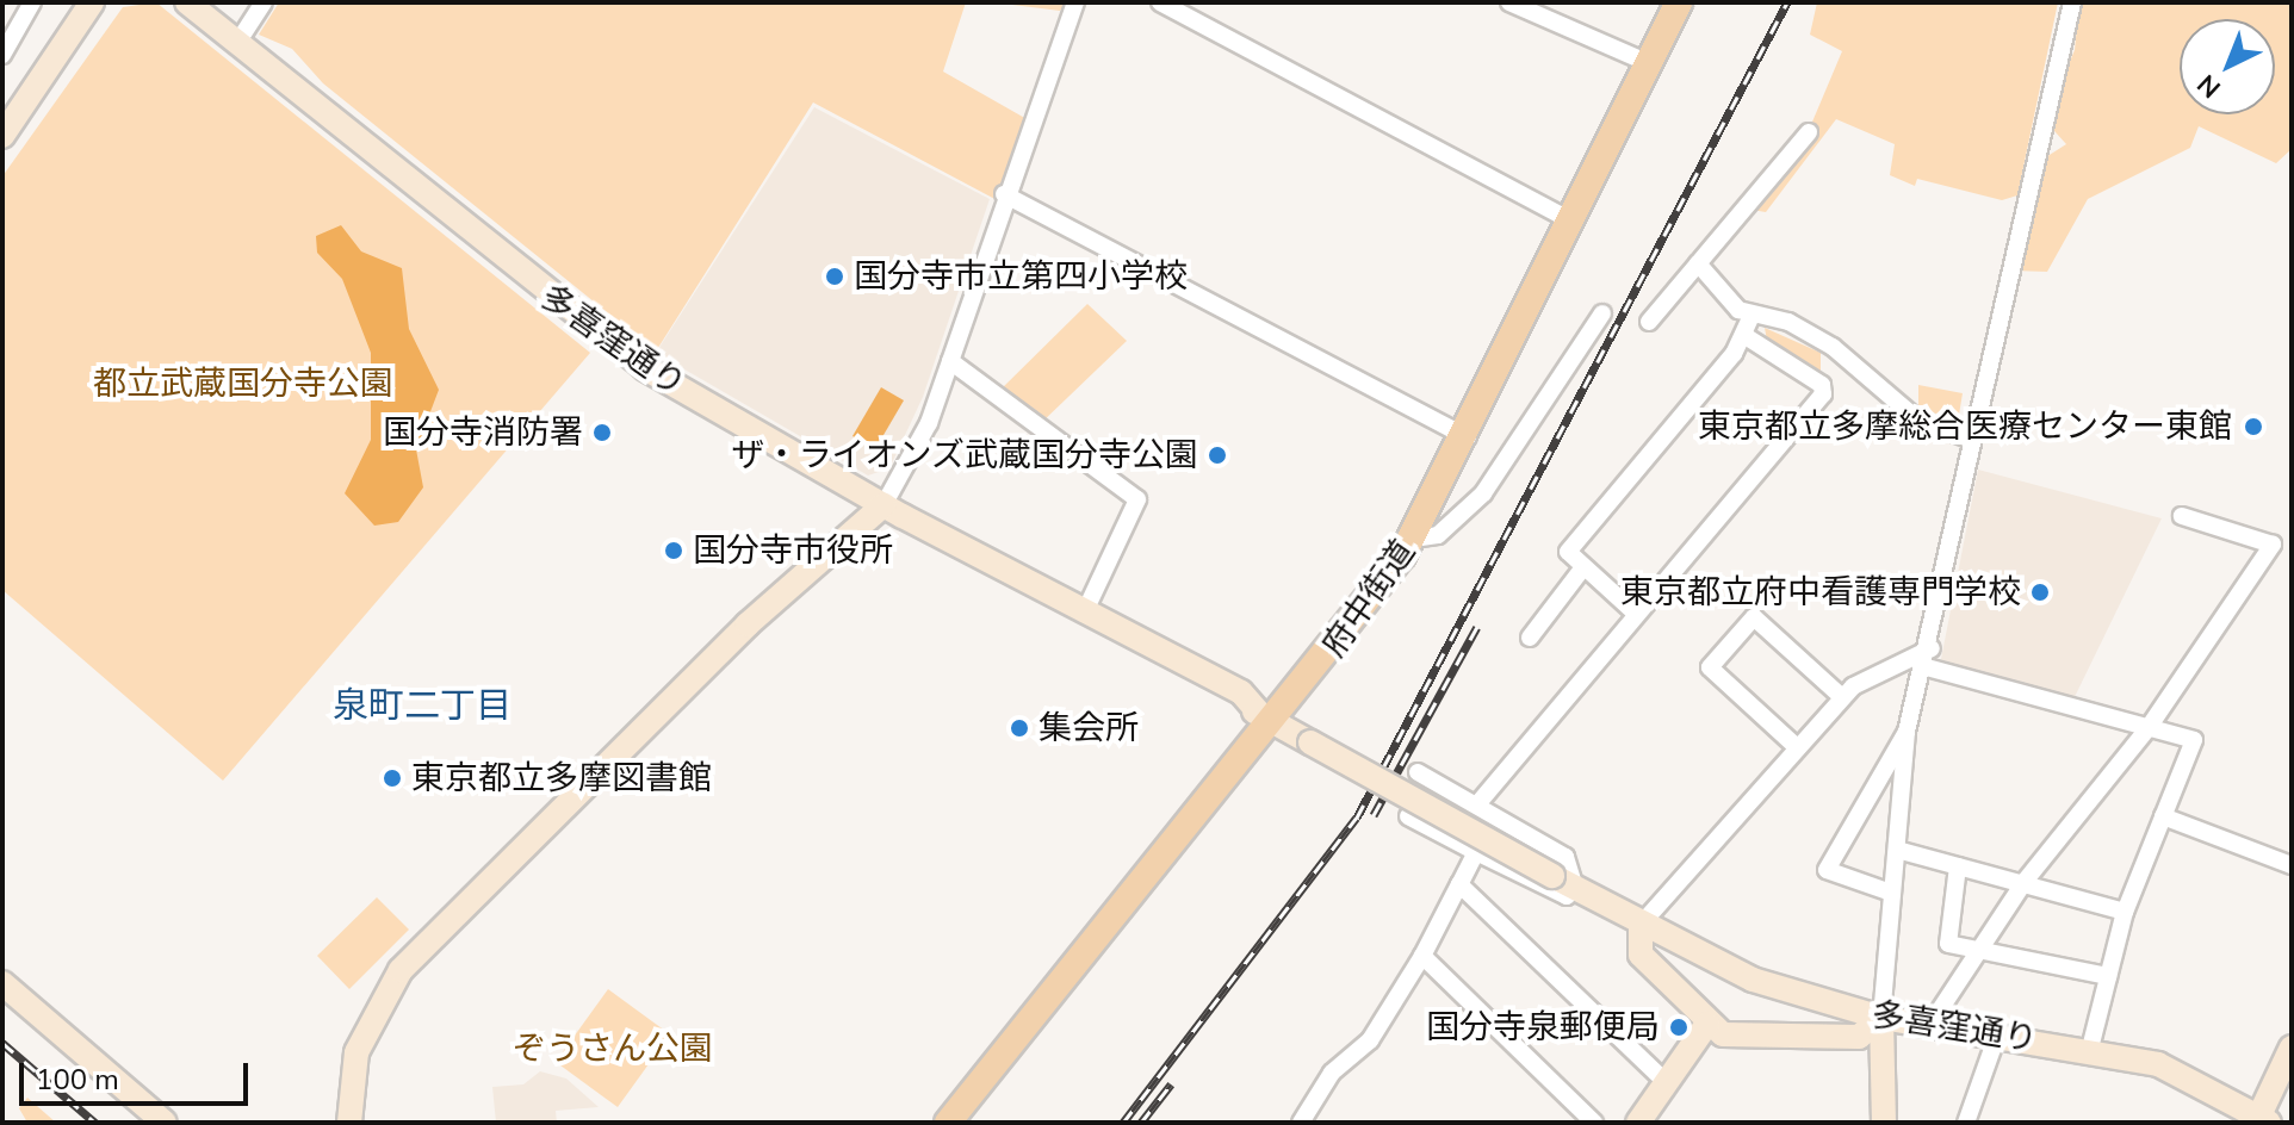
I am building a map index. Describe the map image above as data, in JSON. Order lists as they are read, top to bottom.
{
  "streets": {
    "main road": ["多喜窪通り", "府中街道"]
  },
  "crossings": [
    ["多喜窪通り", "府中街道"]
  ],
  "districts": ["泉町二丁目"],
  "parks": ["都立武蔵国分寺公園", "ぞうさん公園"],
  "places": [
    "国分寺市立第四小学校",
    "東京都立多摩総合医療センター東館",
    "国分寺消防署",
    "ザ・ライオンズ武蔵国分寺公園",
    "国分寺市役所",
    "東京都立府中看護専門学校",
    "集会所",
    "東京都立多摩図書館",
    "国分寺泉郵便局"
  ],
  "scale_bar": "100 m",
  "north": "bottom left"
}
